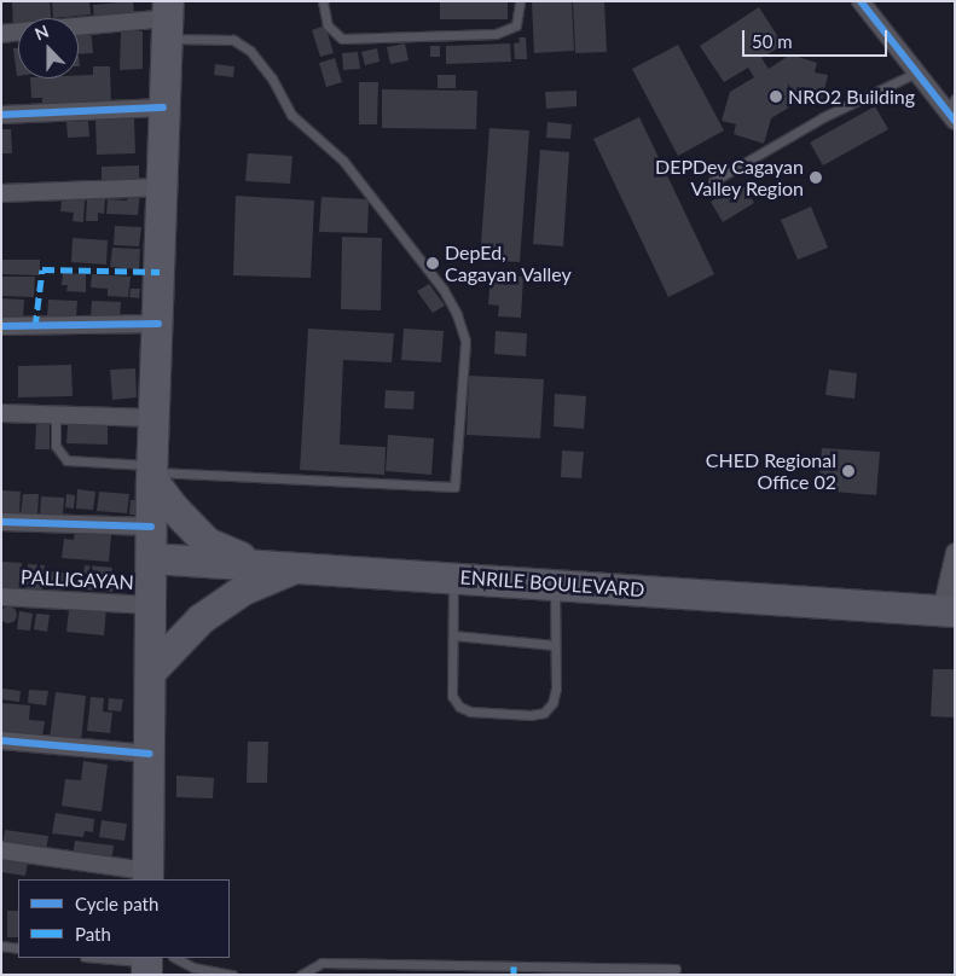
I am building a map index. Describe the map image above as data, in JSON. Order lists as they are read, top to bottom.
{
  "streets": {
    "highway": ["ENRILE BOULEVARD"],
    "street": ["PALLIGAYAN"]
  },
  "places": [
    "NRO2 Building",
    "DEPDev Cagayan Valley Region",
    "DepEd, Cagayan Valley",
    "CHED Regional Office 02"
  ],
  "legend": ["Cycle path", "Path"],
  "scale_bar": "50 m",
  "north": "top"
}
